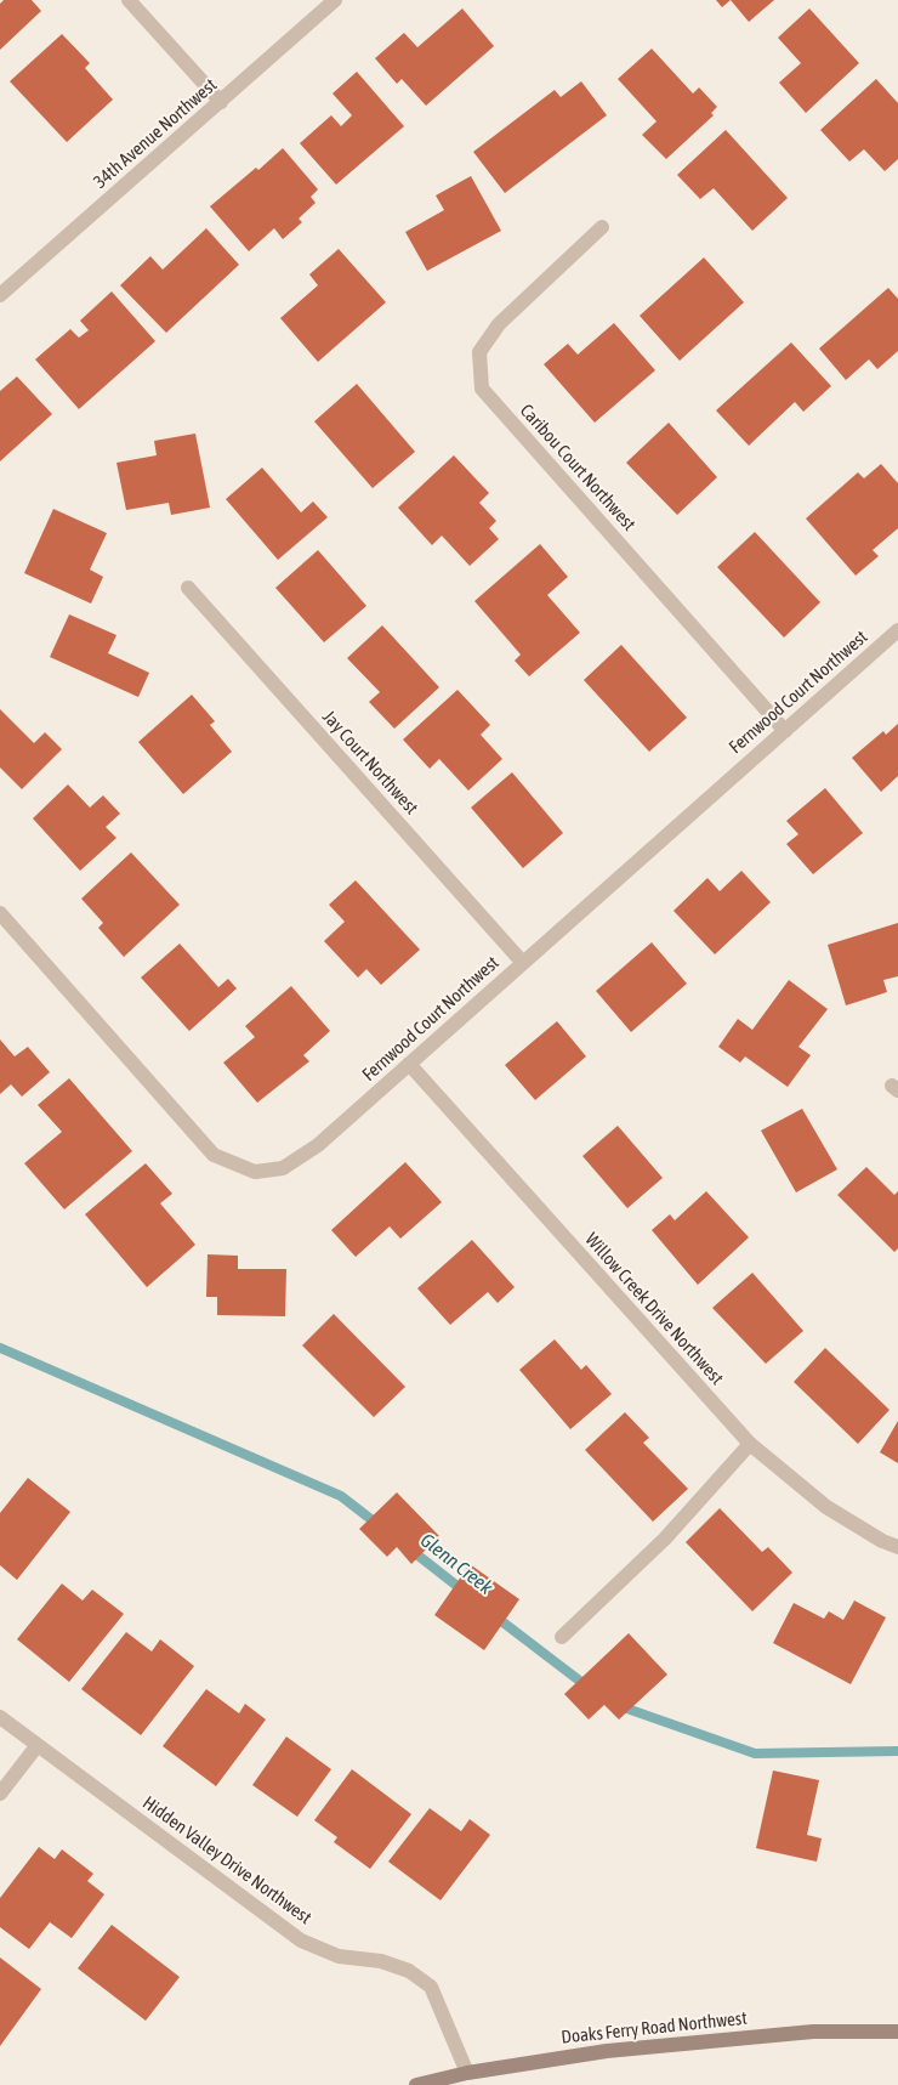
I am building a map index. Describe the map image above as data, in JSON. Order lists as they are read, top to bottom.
{
  "streets": {
    "main road": ["Doaks Ferry Road Northwest"],
    "street": [
      "34th Avenue Northwest",
      "Caribou Court Northwest",
      "Fernwood Court Northwest",
      "Jay Court Northwest",
      "Willow Creek Drive Northwest",
      "Hidden Valley Drive Northwest"
    ]
  },
  "crossings": [
    ["Caribou Court Northwest", "Fernwood Court Northwest"],
    ["Fernwood Court Northwest", "Jay Court Northwest"],
    ["Fernwood Court Northwest", "Willow Creek Drive Northwest"],
    ["Hidden Valley Drive Northwest", "Doaks Ferry Road Northwest"]
  ],
  "water": ["Glenn Creek"]
}
